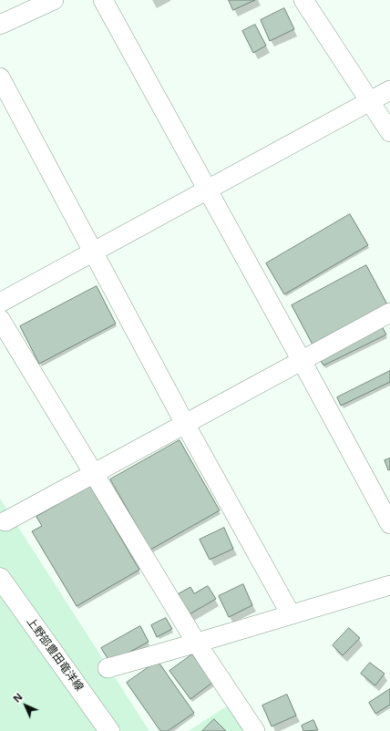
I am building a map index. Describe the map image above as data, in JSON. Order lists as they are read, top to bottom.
{
  "streets": {
    "main road": ["上野部豊田竜洋線"]
  },
  "north": "top left"
}
